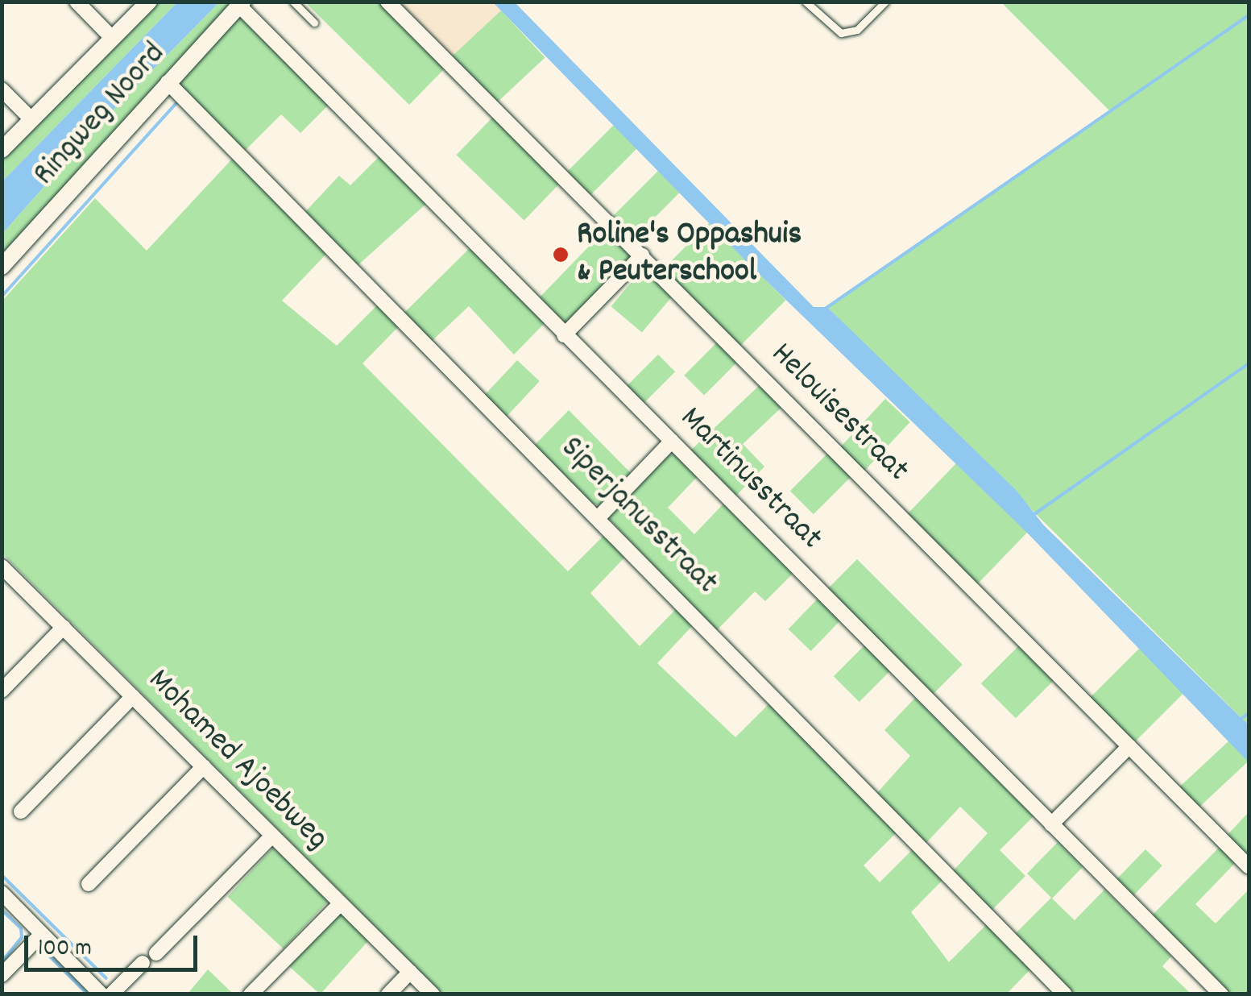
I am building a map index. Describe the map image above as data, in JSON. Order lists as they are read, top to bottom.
{
  "streets": {
    "street": [
      "Ringweg Noord",
      "Helouisestraat",
      "Martinusstraat",
      "Siperjanusstraat",
      "Mohamed Ajoebweg"
    ]
  },
  "crossings": [
    ["Ringweg Noord", "Martinusstraat"],
    ["Ringweg Noord", "Siperjanusstraat"]
  ],
  "places": ["Roline's Oppashuis & Peuterschool"],
  "scale_bar": "100 m"
}
